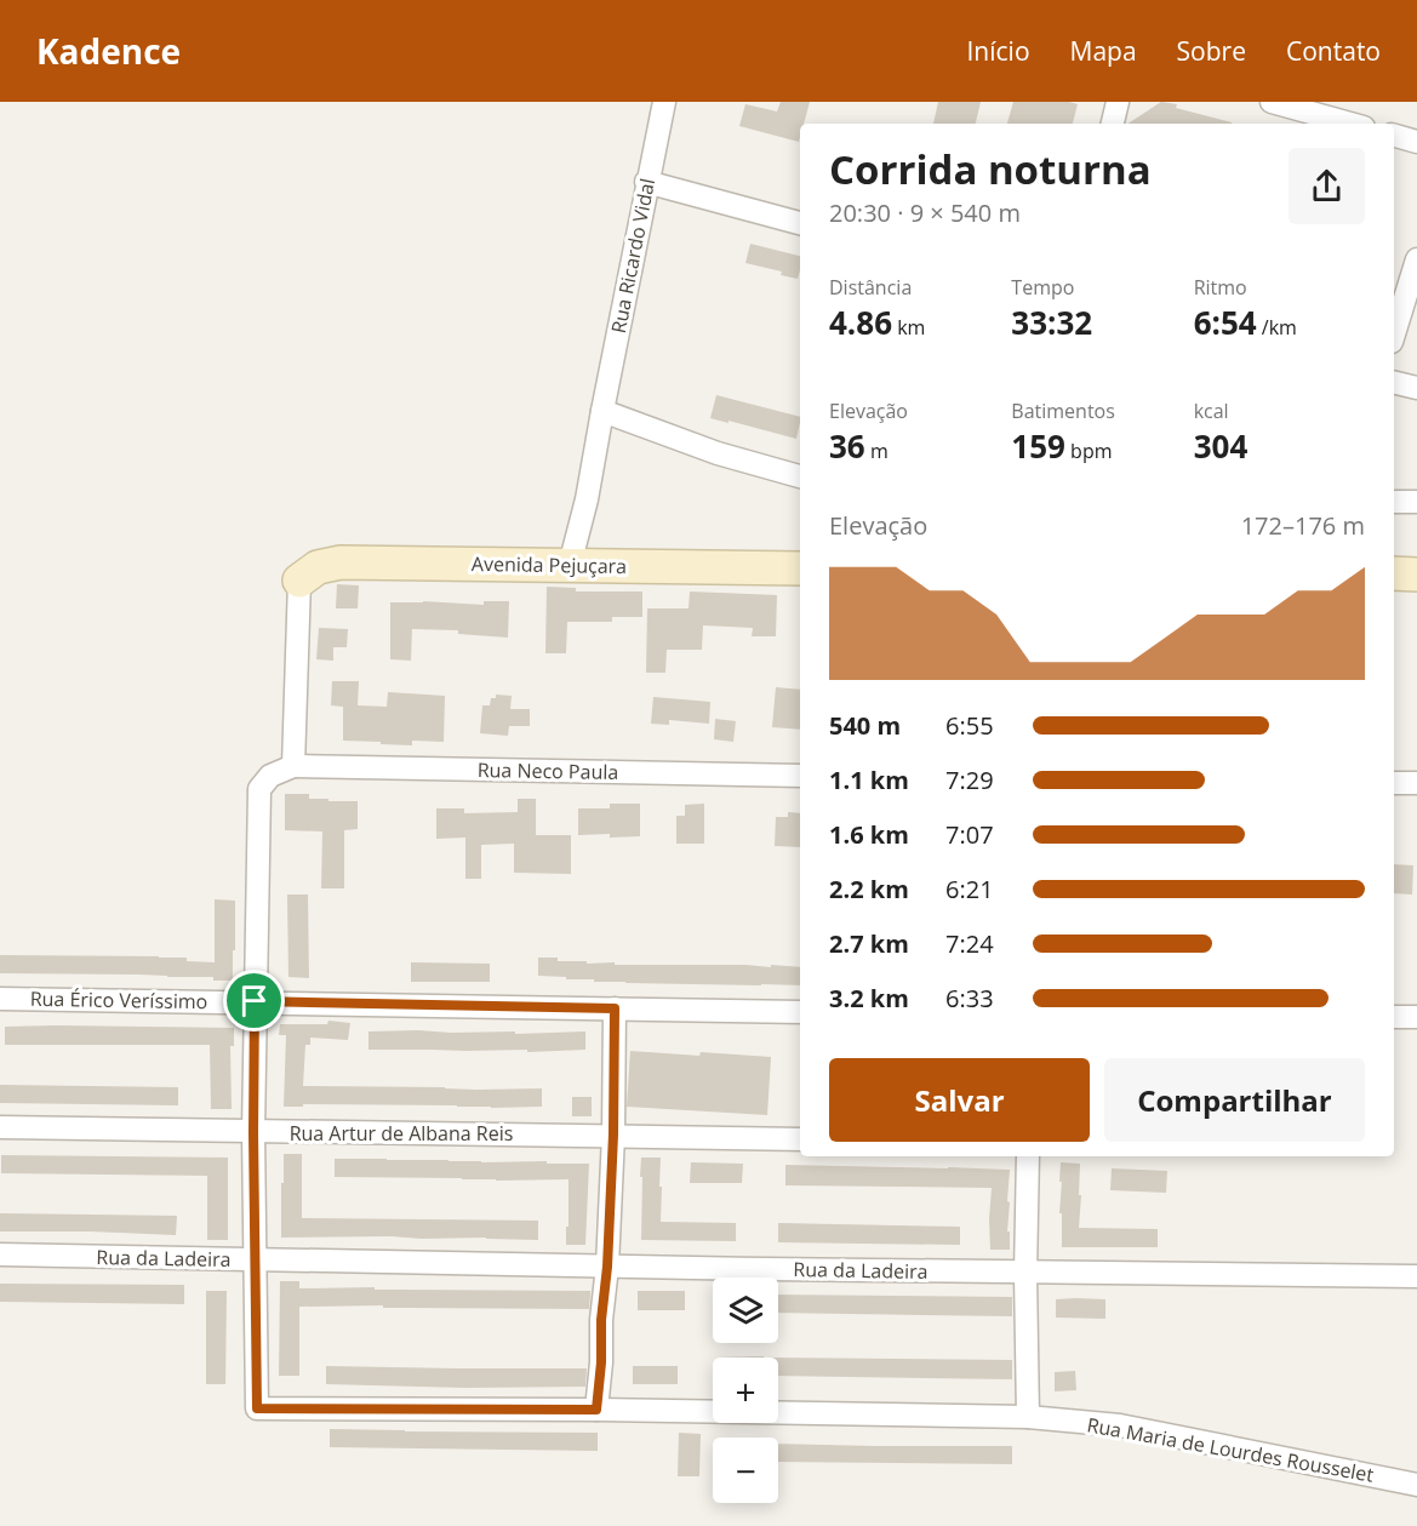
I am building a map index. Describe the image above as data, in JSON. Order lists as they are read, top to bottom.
{
  "streets": {
    "street": [
      "Rua Ricardo Vidal",
      "Avenida Pejuçara",
      "Rua Neco Paula",
      "Rua Érico Veríssimo",
      "Rua Artur de Albana Reis",
      "Rua da Ladeira",
      "Rua Maria de Lourdes Rousselet"
    ]
  },
  "crossings": [
    ["Rua Ricardo Vidal", "Avenida Pejuçara"],
    ["Rua da Ladeira", "Rua Maria de Lourdes Rousselet"]
  ],
  "page": {
    "header": "Kadence",
    "nav": [
      "Início",
      "Mapa",
      "Sobre",
      "Contato"
    ],
    "heading": ["Corrida noturna", "20:30 · 9 × 540 m"],
    "stats": [
      ["Distância", "4.86 km"],
      ["Tempo", "33:32"],
      ["Ritmo", "6:54 /km"],
      ["Elevação", "36 m"],
      ["Batimentos", "159 bpm"],
      ["kcal", "304"]
    ],
    "chart": ["Elevação", "172–176 m"],
    "list": [
      {
        "name": "540 m",
        "note": "6:55"
      },
      {
        "name": "1.1 km",
        "note": "7:29"
      },
      {
        "name": "1.6 km",
        "note": "7:07"
      },
      {
        "name": "2.2 km",
        "note": "6:21"
      },
      {
        "name": "2.7 km",
        "note": "7:24"
      },
      {
        "name": "3.2 km",
        "note": "6:33"
      }
    ],
    "buttons": ["Salvar", "Compartilhar"],
    "map_buttons": ["+", "−"]
  }
}
